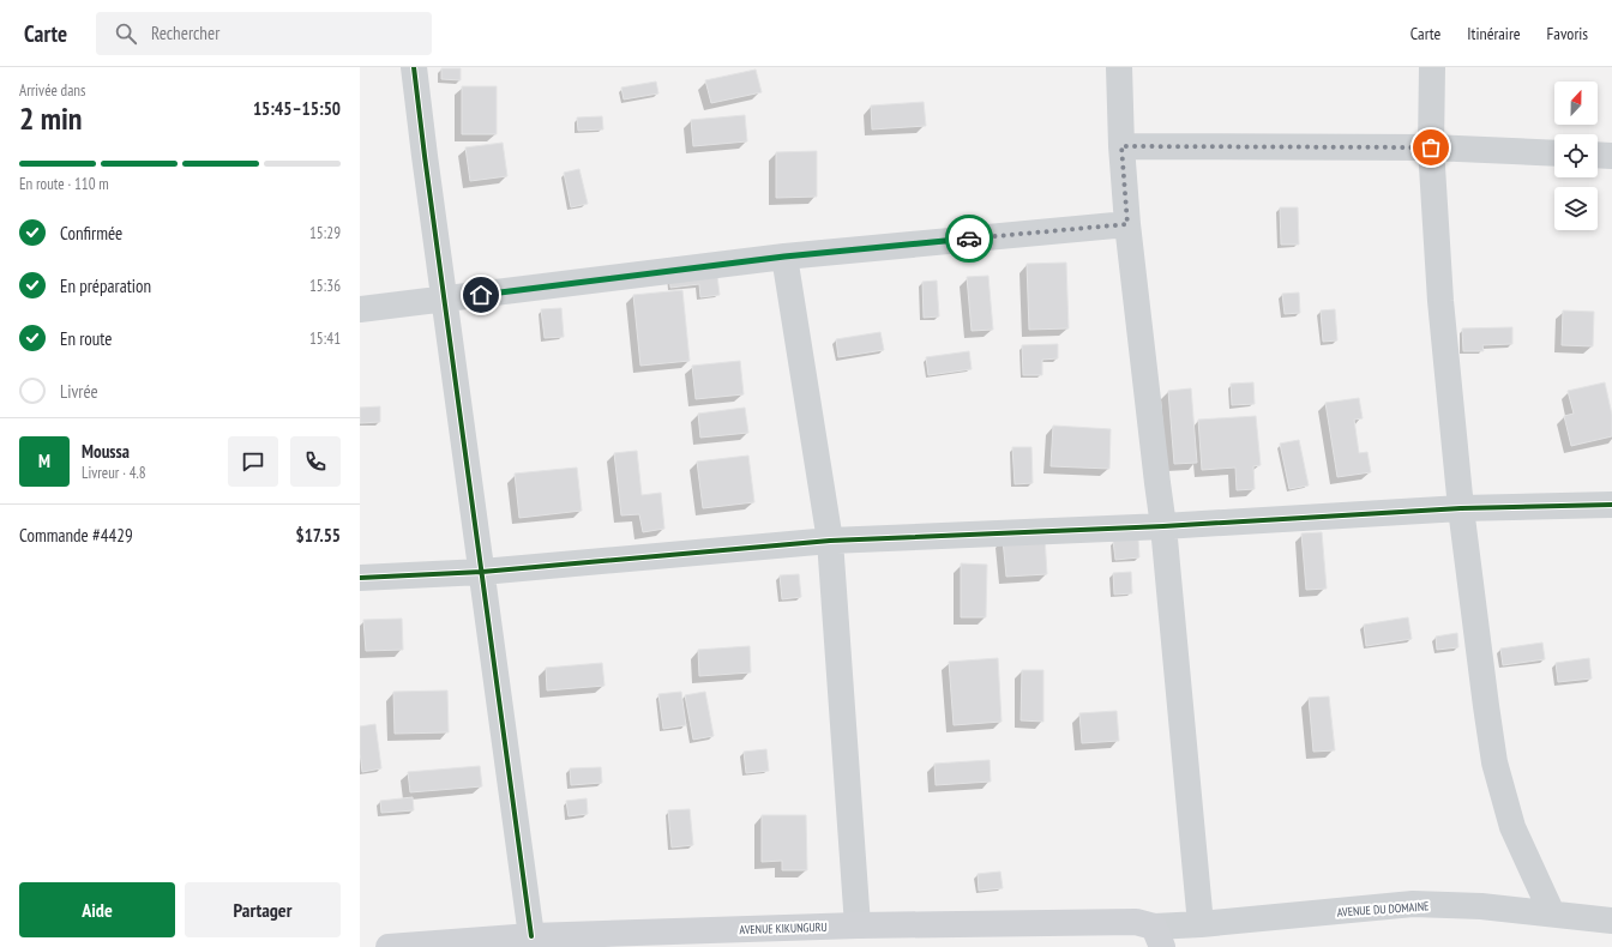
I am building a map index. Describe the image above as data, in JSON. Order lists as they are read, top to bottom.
{
  "streets": {
    "street": ["AVENUE DU DOMAINE", "AVENUE KIKUNGURU"]
  },
  "crossings": [
    ["AVENUE DU DOMAINE", "AVENUE KIKUNGURU"]
  ],
  "north": "top",
  "page": {
    "header": "Carte",
    "search": "Rechercher",
    "nav": ["Carte", "Itinéraire", "Favoris"],
    "heading": ["2 min", "Arrivée dans", "15:45–15:50"],
    "panel": [
      "Moussa",
      "Livreur · 4.8",
      "Commande #4429",
      "$17.55"
    ],
    "bar": "En route · 110 m",
    "list": [
      ["Confirmée", "15:29"],
      ["En préparation", "15:36"],
      ["En route", "15:41"],
      "Livrée"
    ],
    "round": "M",
    "buttons": ["Aide", "Partager"]
  }
}
